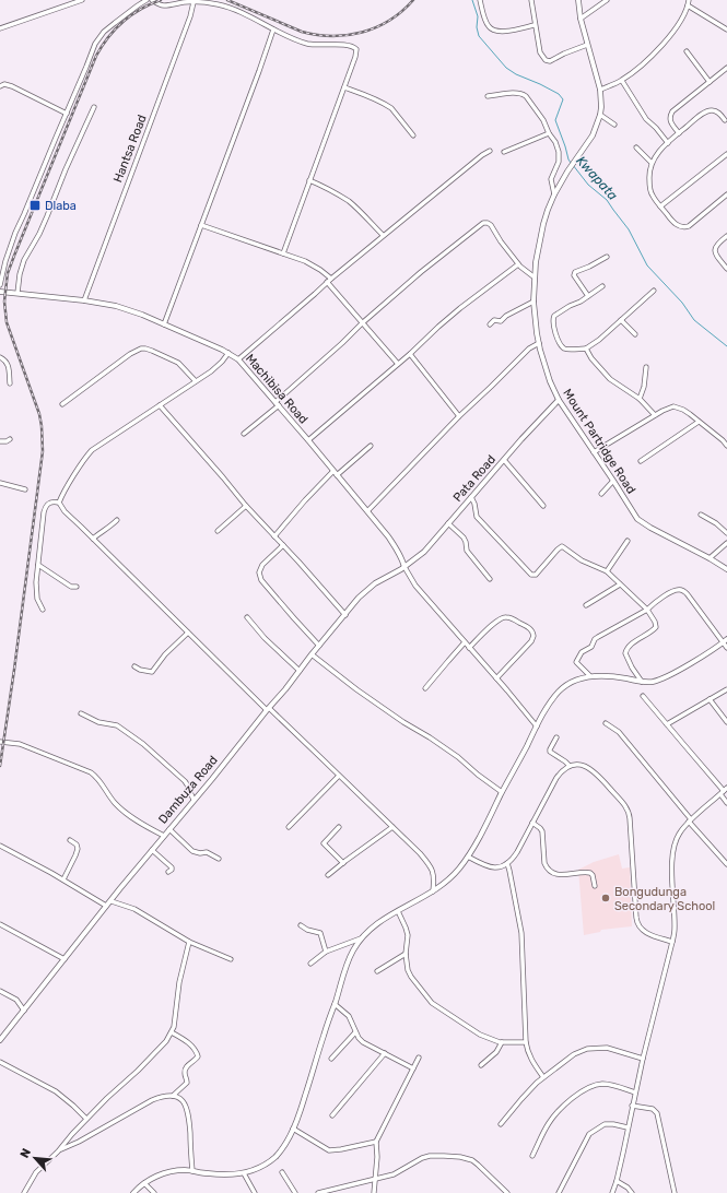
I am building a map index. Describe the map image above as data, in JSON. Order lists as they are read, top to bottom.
{
  "streets": {
    "street": [
      "Hantsa Road",
      "Machibisa Road",
      "Mount Partridge Road",
      "Pata Road",
      "Dambuza Road"
    ]
  },
  "crossings": [
    ["Hantsa Road", "Machibisa Road"],
    ["Machibisa Road", "Pata Road"],
    ["Machibisa Road", "Dambuza Road"],
    ["Mount Partridge Road", "Pata Road"],
    ["Pata Road", "Dambuza Road"]
  ],
  "water": ["Kwapata"],
  "places": {
    "transit": ["Dlaba"],
    "other": ["Bongudunga Secondary School"]
  },
  "north": "top left"
}
